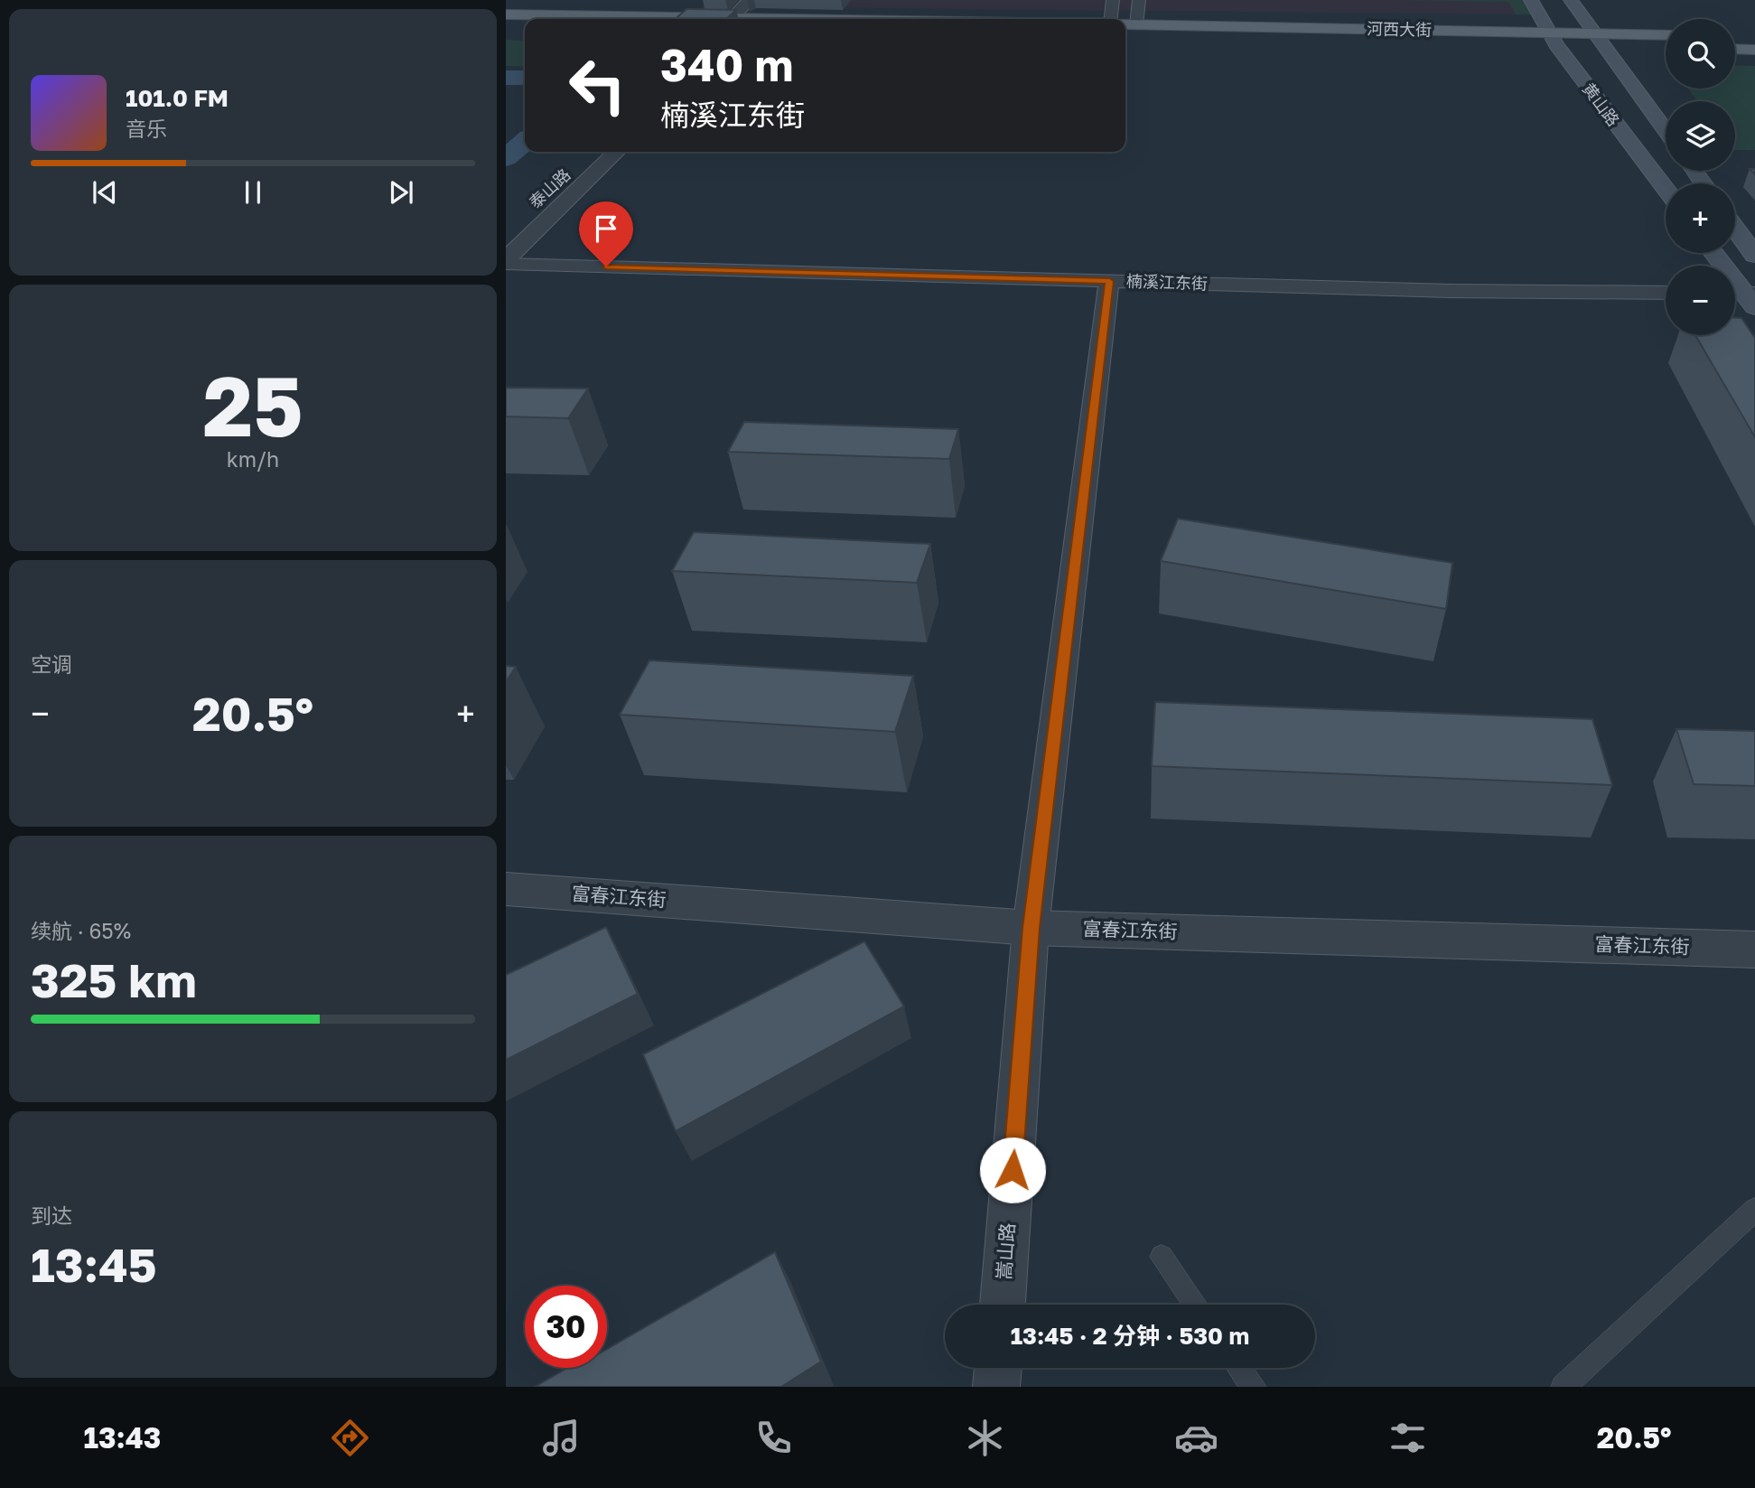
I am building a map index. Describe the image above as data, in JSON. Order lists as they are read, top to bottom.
{
  "streets": {
    "main road": ["河西大街", "黄山路"],
    "street": [
      "泰山路",
      "楠溪江东街",
      "富春江东街",
      "嵩山路"
    ]
  },
  "crossings": [
    ["河西大街", "黄山路"],
    ["泰山路", "楠溪江东街"],
    ["楠溪江东街", "嵩山路"],
    ["富春江东街", "嵩山路"]
  ],
  "page": {
    "map_buttons": ["+", "−"],
    "turn": ["340 m", "楠溪江东街"],
    "song": ["101.0 FM", "音乐"],
    "tile": [
      ["25", "km/h"],
      "空调",
      ["续航 · 65%", "325 km"],
      ["到达", "13:45"]
    ],
    "heat": ["−", "20.5°", "+"],
    "limit": "30",
    "trip": "13:45 · 2 分钟 · 530 m",
    "tabs": ["13:43", "20.5°"]
  }
}
